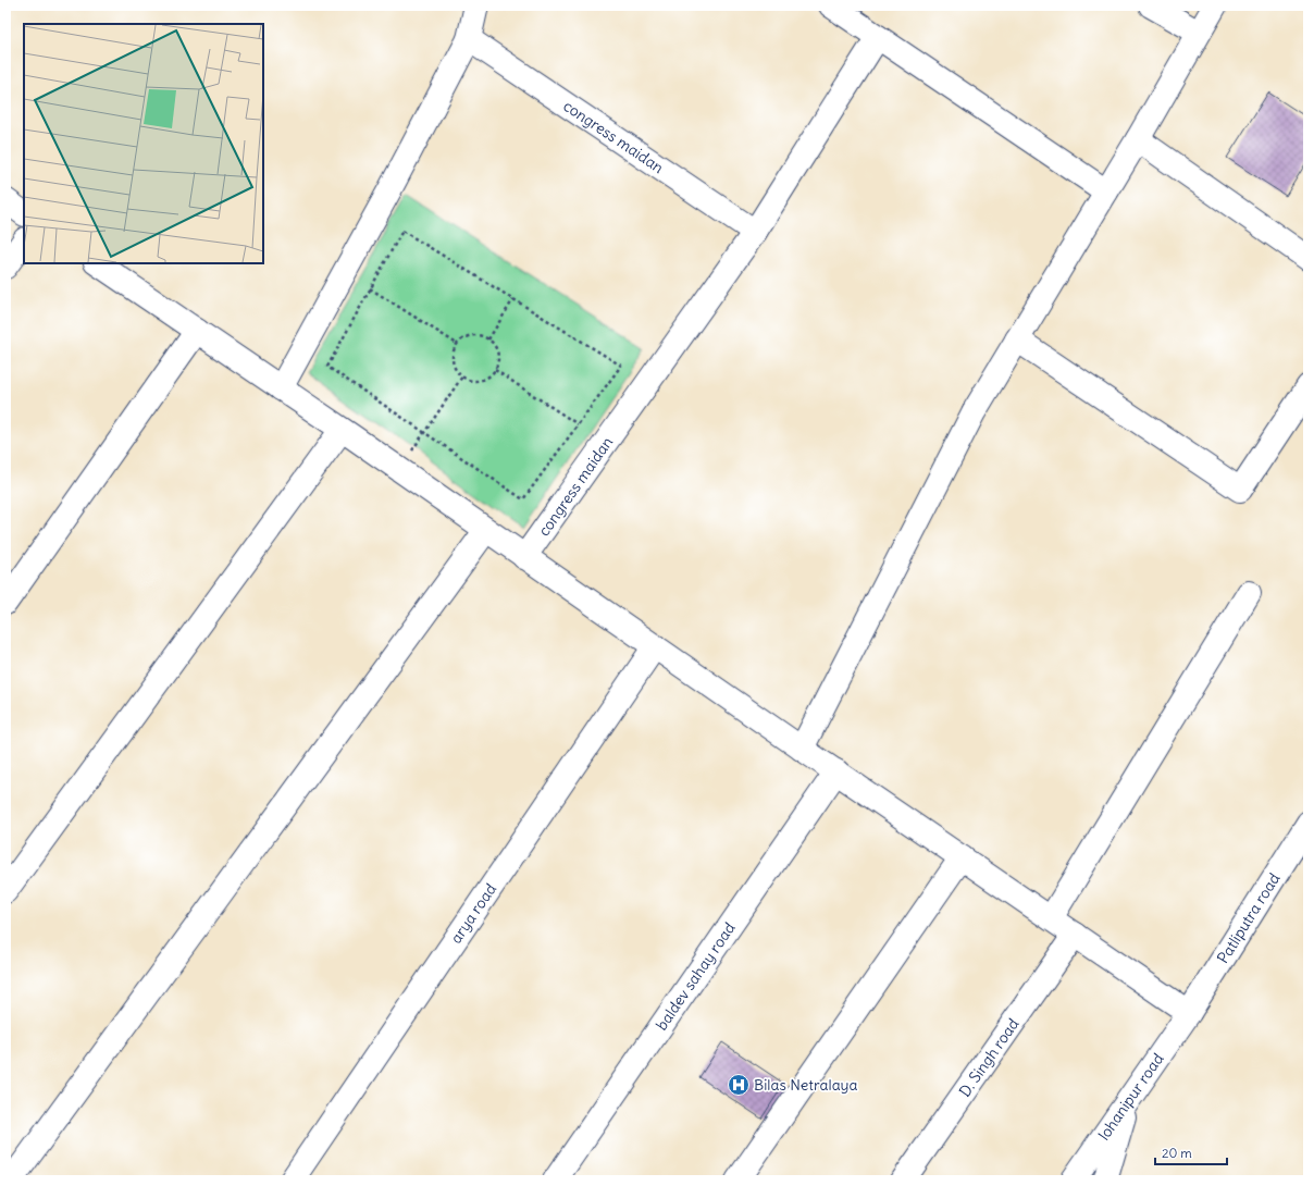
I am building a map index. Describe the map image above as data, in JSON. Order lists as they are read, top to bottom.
{
  "streets": {
    "street": [
      "congress maidan",
      "arya road",
      "Patliputra road",
      "baldev sahay road",
      "D. Singh road",
      "lohanipur road"
    ]
  },
  "crossings": [
    ["Patliputra road", "lohanipur road"]
  ],
  "places": {
    "hospital": ["Bilas Netralaya"]
  },
  "scale_bar": "20 m"
}
